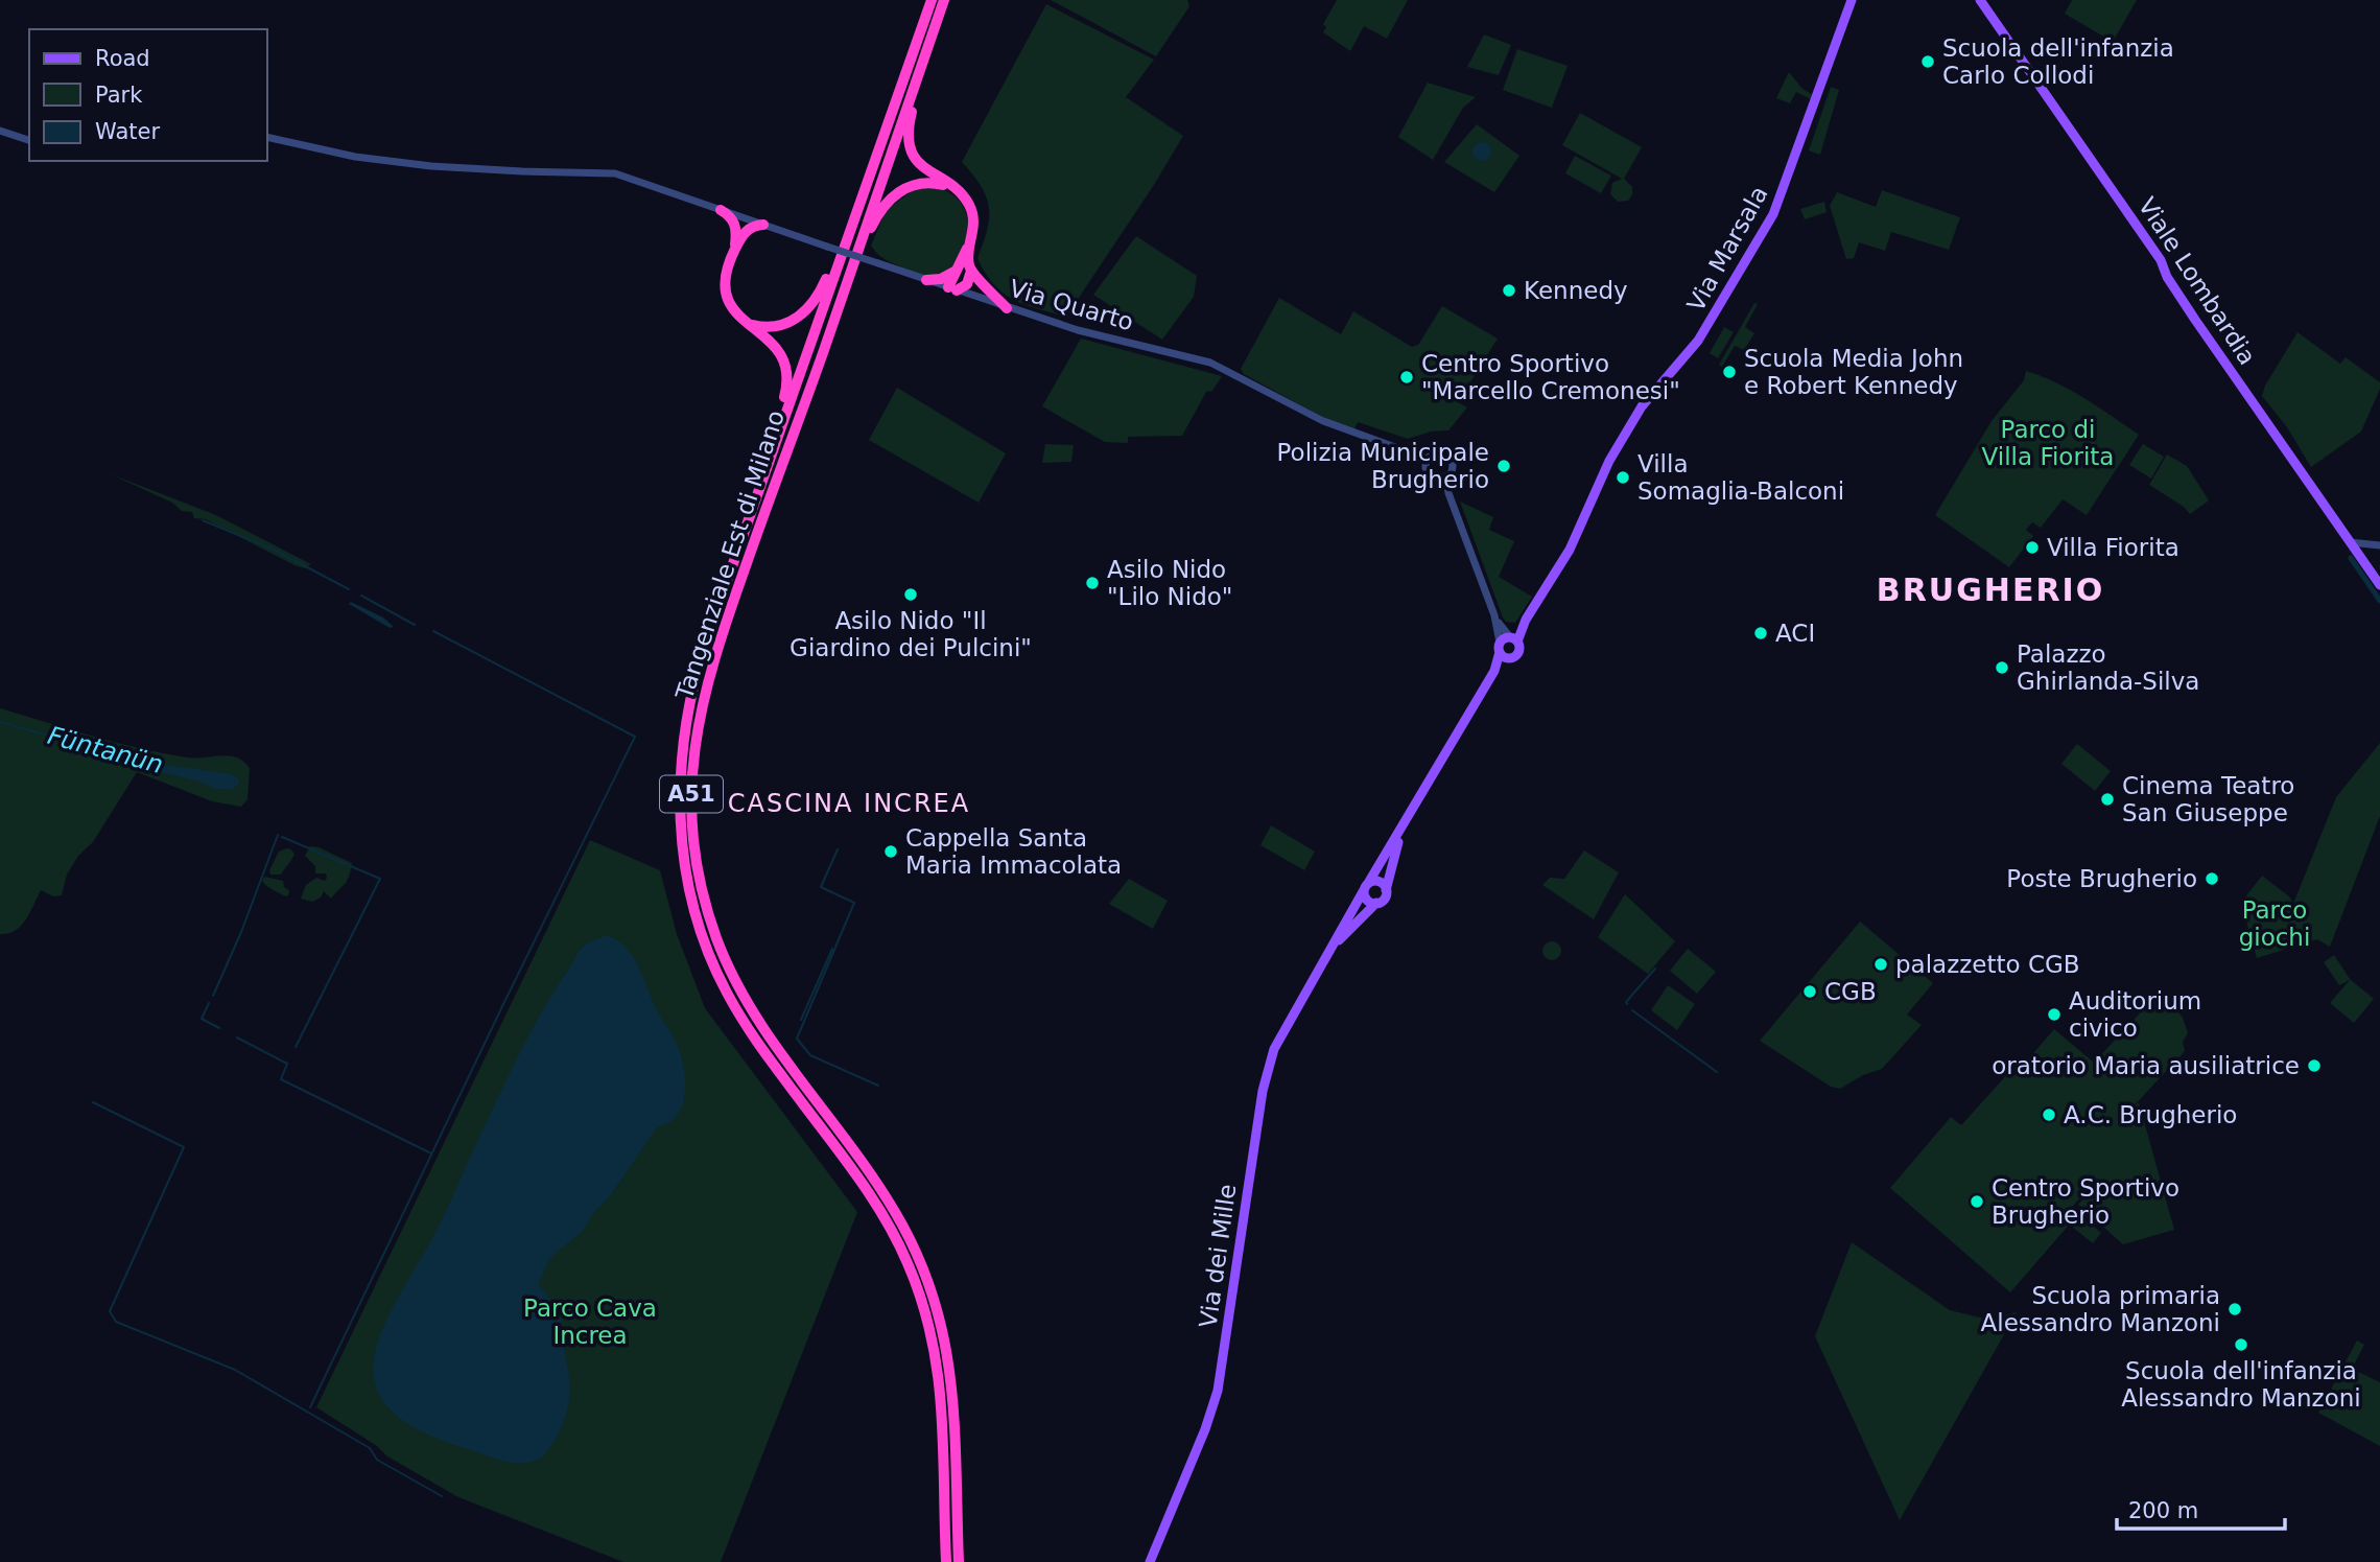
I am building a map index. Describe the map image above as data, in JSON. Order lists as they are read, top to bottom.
{
  "streets": {
    "highway": ["Tangenziale Est di Milano", "A51"],
    "main road": ["Via Marsala", "Viale Lombardia", "Via dei Mille"],
    "street": ["Via Quarto"]
  },
  "crossings": [
    ["Via Marsala", "Via dei Mille"]
  ],
  "districts": ["BRUGHERIO", "CASCINA INCREA"],
  "water": ["Füntanün"],
  "parks": ["Parco di Villa Fiorita", "Parco giochi", "Parco Cava Increa"],
  "places": [
    "Scuola dell'infanzia Carlo Collodi",
    "Kennedy",
    "Scuola Media John e Robert Kennedy",
    "Centro Sportivo \"Marcello Cremonesi\"",
    "Polizia Municipale Brugherio",
    "Villa Somaglia-Balconi",
    "Villa Fiorita",
    "Asilo Nido \"Lilo Nido\"",
    "Asilo Nido \"Il Giardino dei Pulcini\"",
    "ACI",
    "Palazzo Ghirlanda-Silva",
    "Cinema Teatro San Giuseppe",
    "Cappella Santa Maria Immacolata",
    "Poste Brugherio",
    "palazzetto CGB",
    "CGB",
    "Auditorium civico",
    "oratorio Maria ausiliatrice",
    "A.C. Brugherio",
    "Centro Sportivo Brugherio",
    "Scuola primaria Alessandro Manzoni",
    "Scuola dell'infanzia Alessandro Manzoni"
  ],
  "legend": ["Road", "Park", "Water"],
  "scale_bar": "200 m"
}
